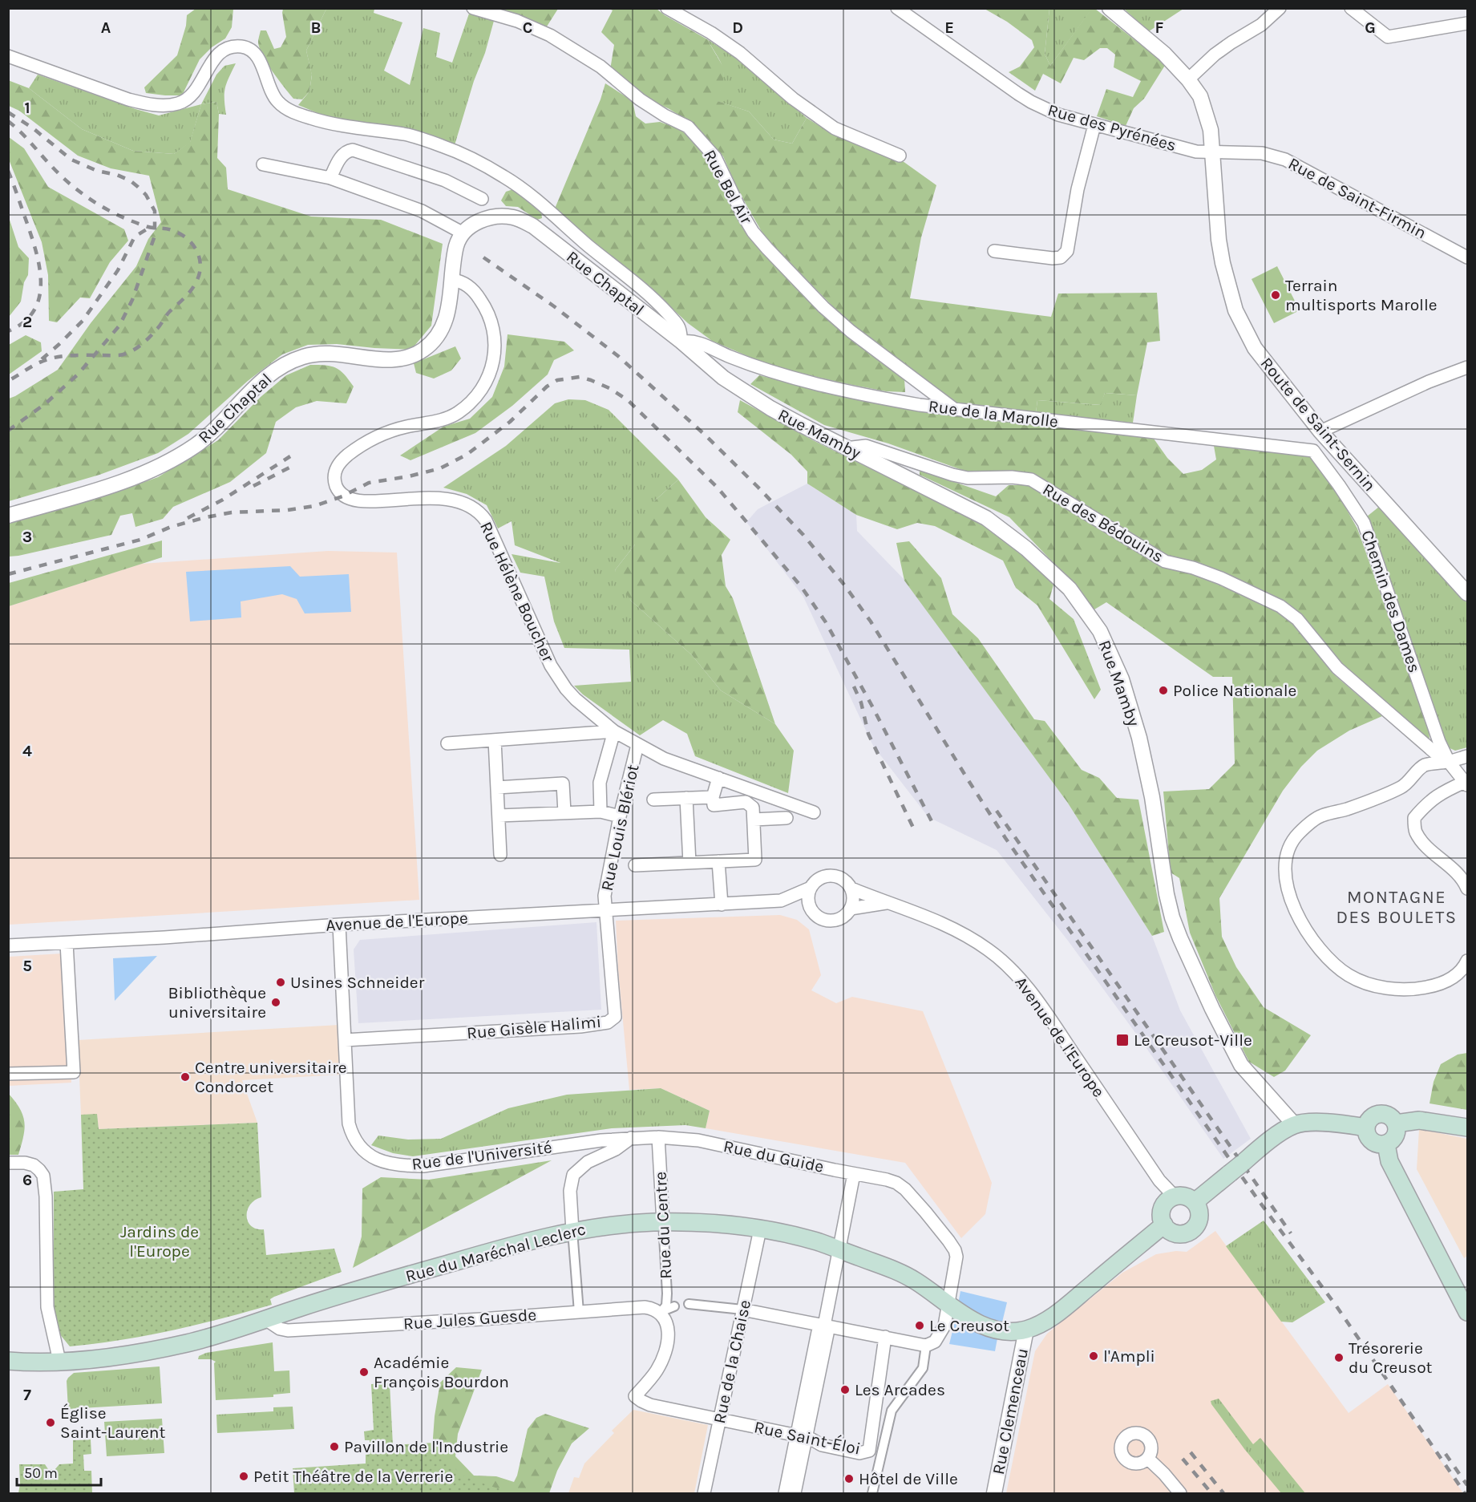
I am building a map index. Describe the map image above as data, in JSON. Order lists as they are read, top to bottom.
{
  "streets": {
    "main road": ["Rue du Maréchal Leclerc"],
    "street": [
      "Rue des Pyrénées",
      "Rue Bel Air",
      "Rue de Saint-Firmin",
      "Rue Chaptal",
      "Rue de la Marolle",
      "Route de Saint-Sernin",
      "Rue Mamby",
      "Rue des Bédouins",
      "Rue Hélène Boucher",
      "Chemin des Dames",
      "Rue Louis Blériot",
      "Avenue de l'Europe",
      "Rue Gisèle Halimi",
      "Rue de l'Université",
      "Rue du Guide",
      "Rue du Centre",
      "Rue Jules Guesde",
      "Rue de la Chaise",
      "Rue Clemenceau",
      "Rue Saint-Éloi"
    ]
  },
  "crossings": [
    ["Rue des Pyrénées", "Rue de Saint-Firmin"],
    ["Rue des Pyrénées", "Route de Saint-Sernin"],
    ["Rue Bel Air", "Rue de la Marolle"],
    ["Rue de Saint-Firmin", "Route de Saint-Sernin"],
    ["Rue Chaptal", "Rue de la Marolle"],
    ["Rue Chaptal", "Rue Mamby"],
    ["Rue Chaptal", "Rue Hélène Boucher"],
    ["Rue de la Marolle", "Rue Mamby"],
    ["Rue de la Marolle", "Chemin des Dames"],
    ["Rue Mamby", "Rue des Bédouins"],
    ["Rue des Bédouins", "Chemin des Dames"],
    ["Rue Hélène Boucher", "Rue Louis Blériot"],
    ["Rue Louis Blériot", "Avenue de l'Europe"],
    ["Rue Louis Blériot", "Rue Gisèle Halimi"],
    ["Avenue de l'Europe", "Rue Gisèle Halimi"],
    ["Avenue de l'Europe", "Rue de l'Université"],
    ["Rue Gisèle Halimi", "Rue de l'Université"],
    ["Rue de l'Université", "Rue du Guide"],
    ["Rue du Guide", "Rue du Centre"],
    ["Rue du Guide", "Rue du Maréchal Leclerc"],
    ["Rue du Centre", "Rue du Maréchal Leclerc"],
    ["Rue du Centre", "Rue Jules Guesde"],
    ["Rue du Centre", "Rue Saint-Éloi"],
    ["Rue du Maréchal Leclerc", "Rue Jules Guesde"],
    ["Rue du Maréchal Leclerc", "Rue de la Chaise"],
    ["Rue du Maréchal Leclerc", "Rue Clemenceau"],
    ["Rue Jules Guesde", "Rue Saint-Éloi"],
    ["Rue de la Chaise", "Rue Saint-Éloi"]
  ],
  "districts": ["MONTAGNE DES BOULETS"],
  "parks": ["Jardins de l'Europe"],
  "places": {
    "other": [
      "Terrain multisports Marolle",
      "Police Nationale",
      "Usines Schneider",
      "Bibliothèque universitaire",
      "Centre universitaire Condorcet",
      "Le Creusot",
      "l'Ampli",
      "Trésorerie du Creusot",
      "Académie François Bourdon",
      "Les Arcades",
      "Église Saint-Laurent",
      "Pavillon de l'Industrie",
      "Petit Théâtre de la Verrerie",
      "Hôtel de Ville"
    ],
    "transit": ["Le Creusot-Ville"]
  },
  "scale_bar": "50 m",
  "grid": {
    "columns": [
      "A",
      "B",
      "C",
      "D",
      "E",
      "F",
      "G"
    ],
    "rows": [
      "1",
      "2",
      "3",
      "4",
      "5",
      "6",
      "7"
    ]
  }
}
